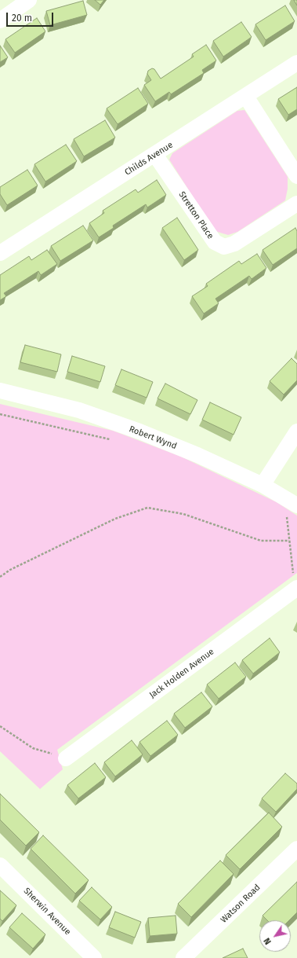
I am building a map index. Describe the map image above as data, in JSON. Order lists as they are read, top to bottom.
{
  "streets": {
    "street": [
      "Childs Avenue",
      "Stretton Place",
      "Robert Wynd",
      "Jack Holden Avenue",
      "Watson Road",
      "Sherwin Avenue"
    ]
  },
  "crossings": [
    ["Childs Avenue", "Stretton Place"]
  ],
  "scale_bar": "20 m",
  "north": "bottom left"
}
